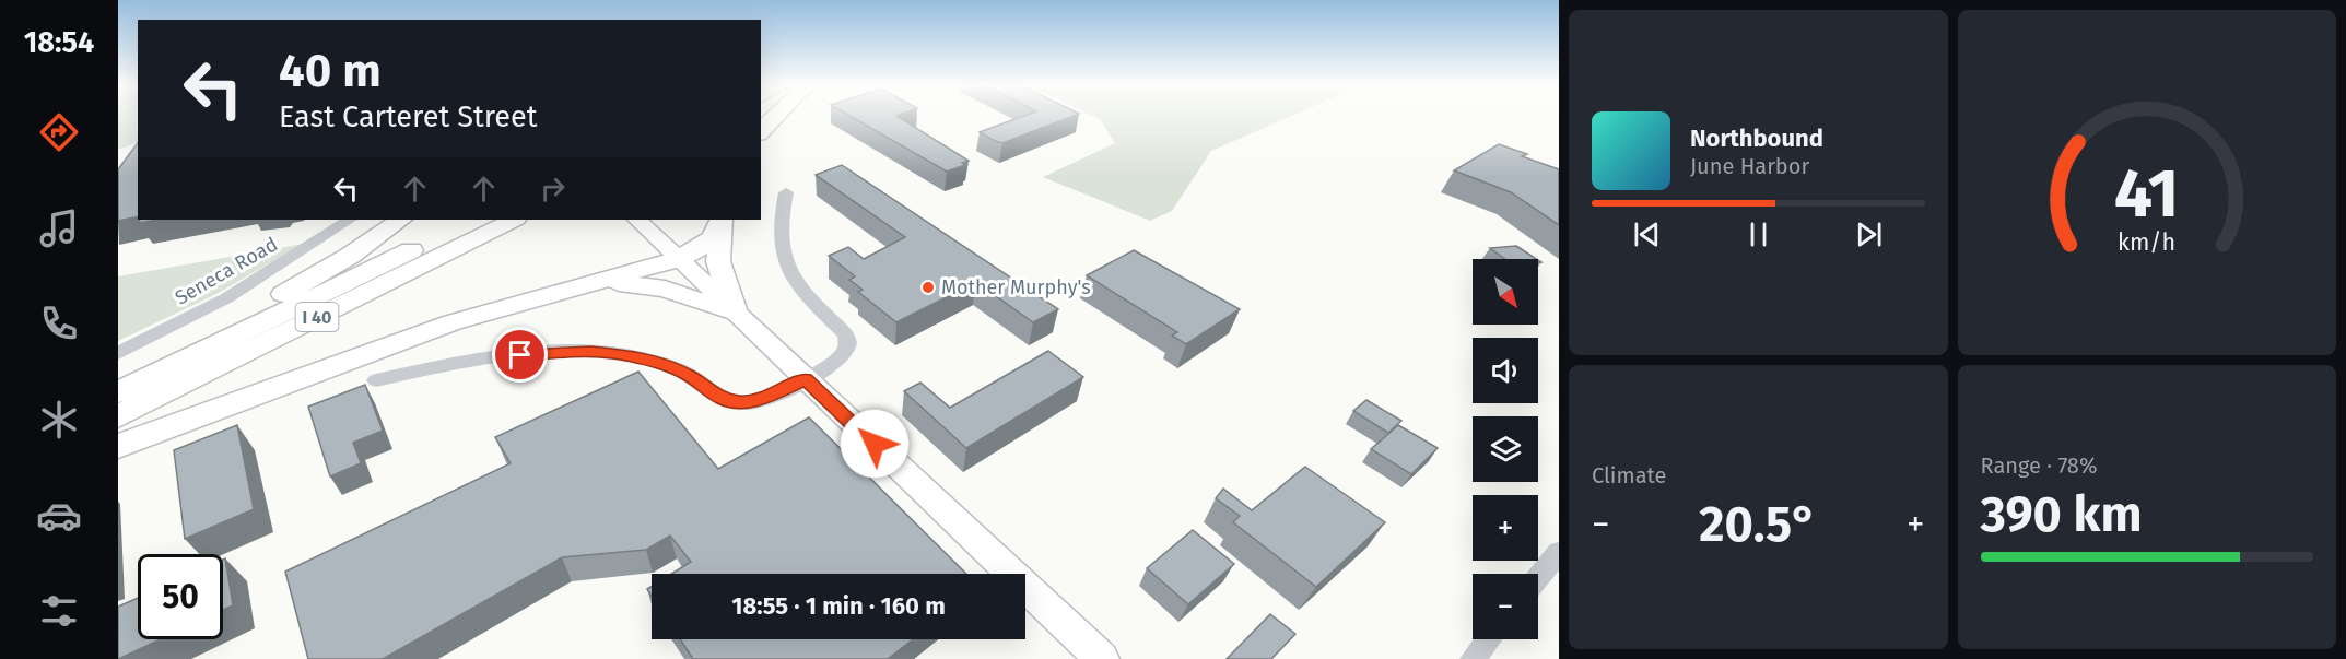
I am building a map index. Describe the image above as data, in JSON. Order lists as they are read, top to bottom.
{
  "streets": {
    "highway": ["I 40"],
    "street": ["Seneca Road"]
  },
  "places": ["Mother Murphy's"],
  "north": "bottom right",
  "page": {
    "tabs": "18:54",
    "turn": ["40 m", "East Carteret Street"],
    "song": ["Northbound", "June Harbor"],
    "map_buttons": ["+", "−"],
    "tile": [
      "Climate",
      ["Range · 78%", "390 km"]
    ],
    "heat": ["−", "20.5°", "+"],
    "limit": "50",
    "trip": "18:55 · 1 min · 160 m",
    "gauge": ["41", "km/h"]
  }
}
